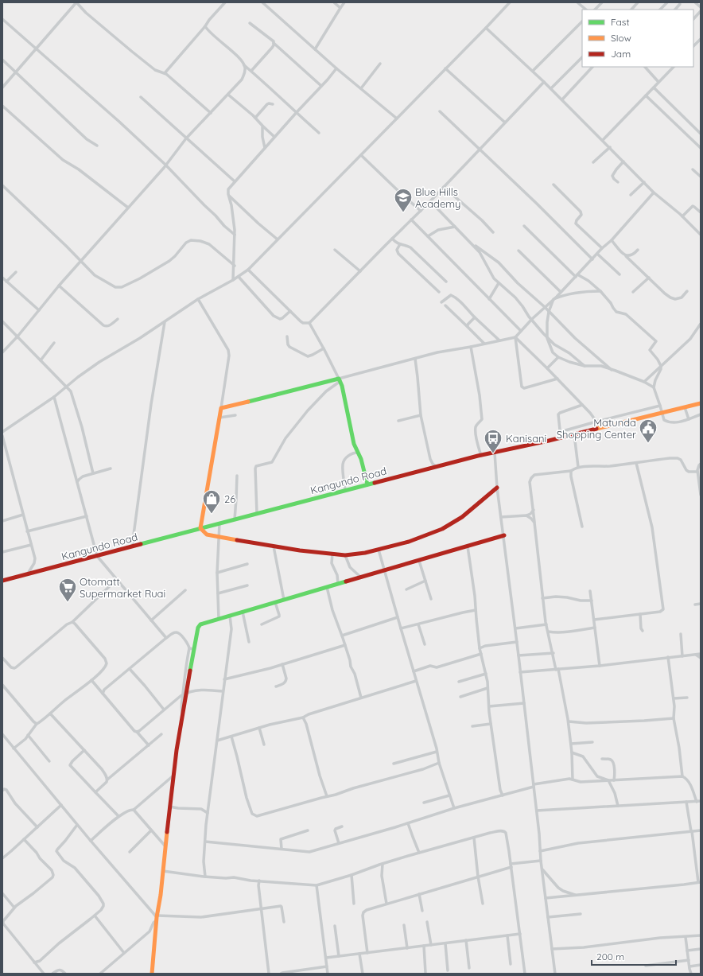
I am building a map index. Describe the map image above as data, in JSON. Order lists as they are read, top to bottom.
{
  "streets": {
    "main road": ["Kangundo Road"]
  },
  "places": {
    "school or university": ["Blue Hills Academy"],
    "public building": ["Matunda Shopping Center"],
    "bus stop": ["Kanisani"],
    "shop": ["26"],
    "supermarket": ["Otomatt Supermarket Ruai"]
  },
  "legend": ["Fast", "Slow", "Jam"],
  "scale_bar": "200 m"
}
